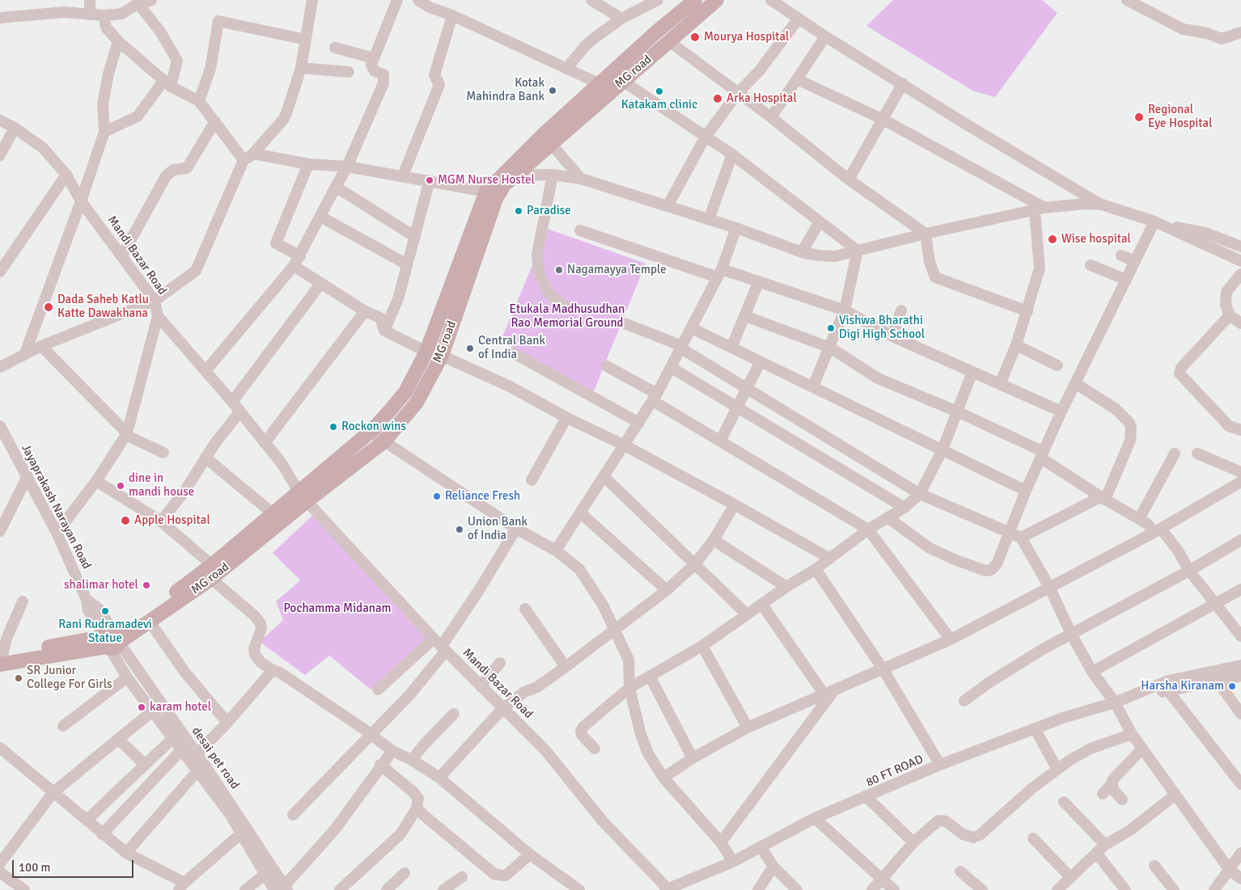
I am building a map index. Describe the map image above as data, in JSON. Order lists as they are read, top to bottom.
{
  "streets": {
    "main road": ["MG road"],
    "street": [
      "Mandi Bazar Road",
      "Jayaprakash Narayan Road",
      "desai pet road",
      "80 FT ROAD"
    ]
  },
  "crossings": [
    ["MG road", "Mandi Bazar Road"],
    ["MG road", "Jayaprakash Narayan Road"],
    ["MG road", "desai pet road"],
    ["Mandi Bazar Road", "80 FT ROAD"],
    ["Jayaprakash Narayan Road", "desai pet road"]
  ],
  "parks": ["Etukala Madhusudhan Rao Memorial Ground", "Pochamma Midanam"],
  "places": [
    "Mourya Hospital",
    "Kotak Mahindra Bank",
    "Katakam clinic",
    "Arka Hospital",
    "Regional Eye Hospital",
    "MGM Nurse Hostel",
    "Paradise",
    "Wise hospital",
    "Nagamayya Temple",
    "Dada Saheb Katlu Katte Dawakhana",
    "Vishwa Bharathi Digi High School",
    "Central Bank of India",
    "Rockon wins",
    "dine in mandi house",
    "Reliance Fresh",
    "Apple Hospital",
    "Union Bank of India",
    "shalimar hotel",
    "Rani Rudramadevi Statue",
    "SR Junior College For Girls",
    "Harsha Kiranam",
    "karam hotel"
  ],
  "scale_bar": "100 m"
}
